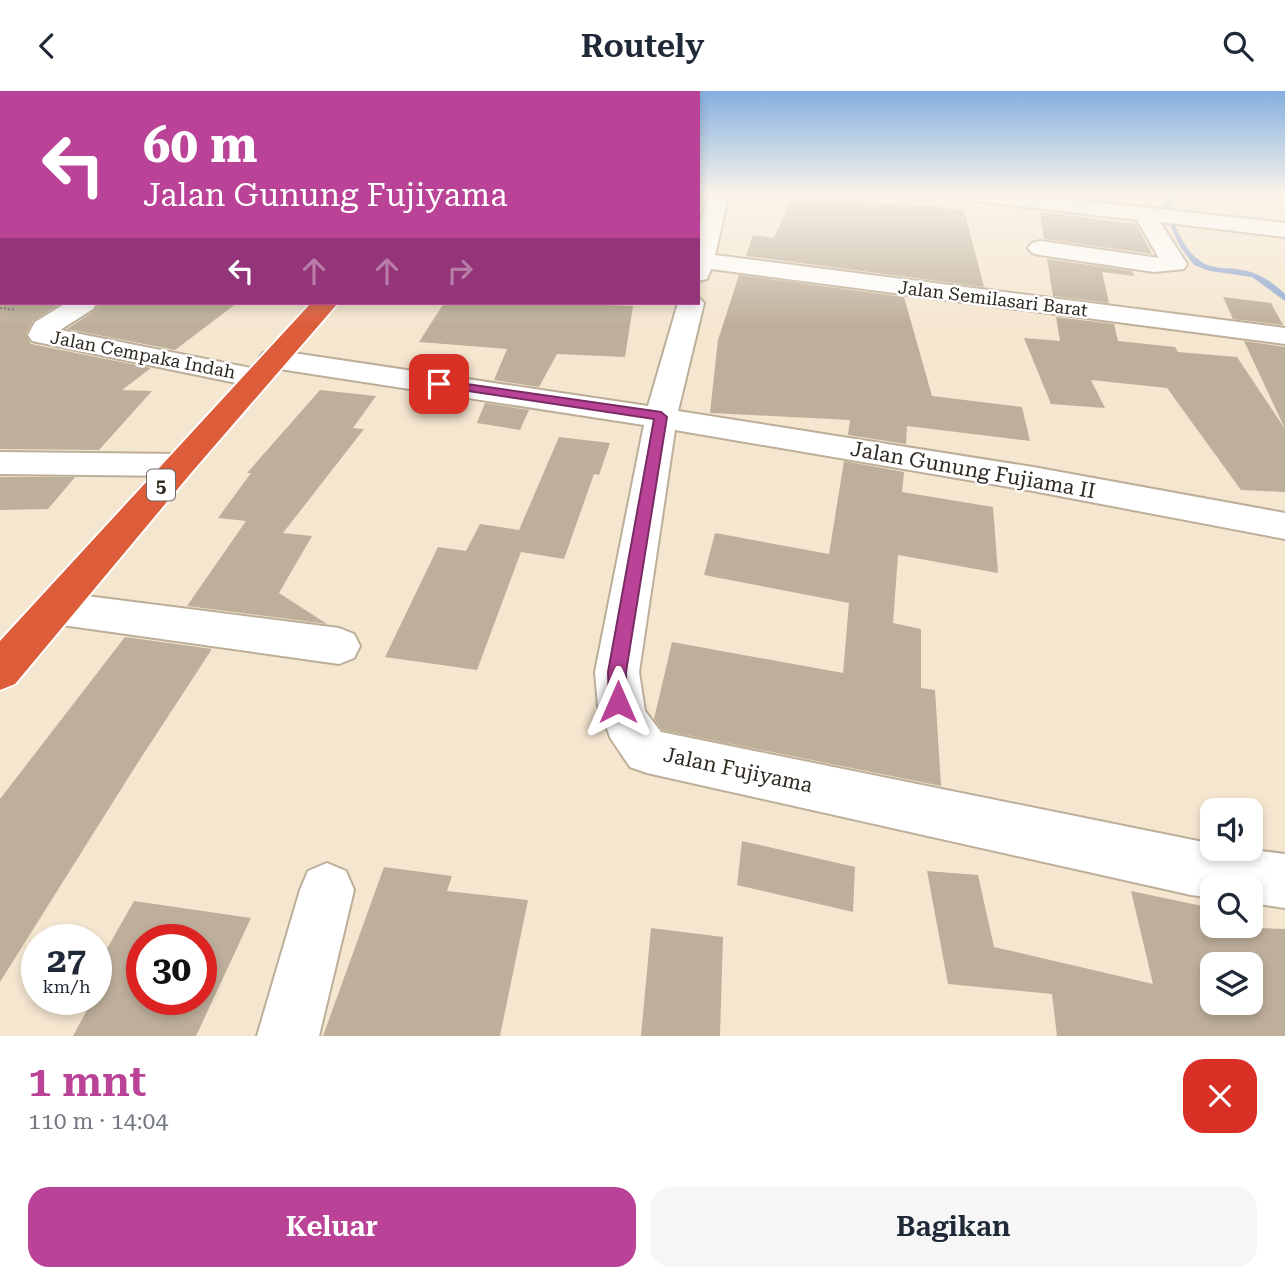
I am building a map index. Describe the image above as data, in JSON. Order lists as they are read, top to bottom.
{
  "streets": {
    "highway": ["5"],
    "street": [
      "Jalan Semilasari Barat",
      "Jalan Cempaka Indah",
      "Jalan Gunung Fujiama II",
      "Jalan Fujiyama"
    ]
  },
  "crossings": [
    ["Jalan Cempaka Indah", "Jalan Gunung Fujiama II"],
    ["Jalan Cempaka Indah", "5"],
    ["Jalan Gunung Fujiama II", "5"],
    ["Jalan Gunung Fujiama II", "Jalan Fujiyama"]
  ],
  "page": {
    "header": "Routely",
    "turn": ["60 m", "Jalan Gunung Fujiyama"],
    "speed": "27 km/h",
    "limit": "30",
    "heading": ["1 mnt", "110 m · 14:04"],
    "buttons": ["Keluar", "Bagikan"]
  }
}
